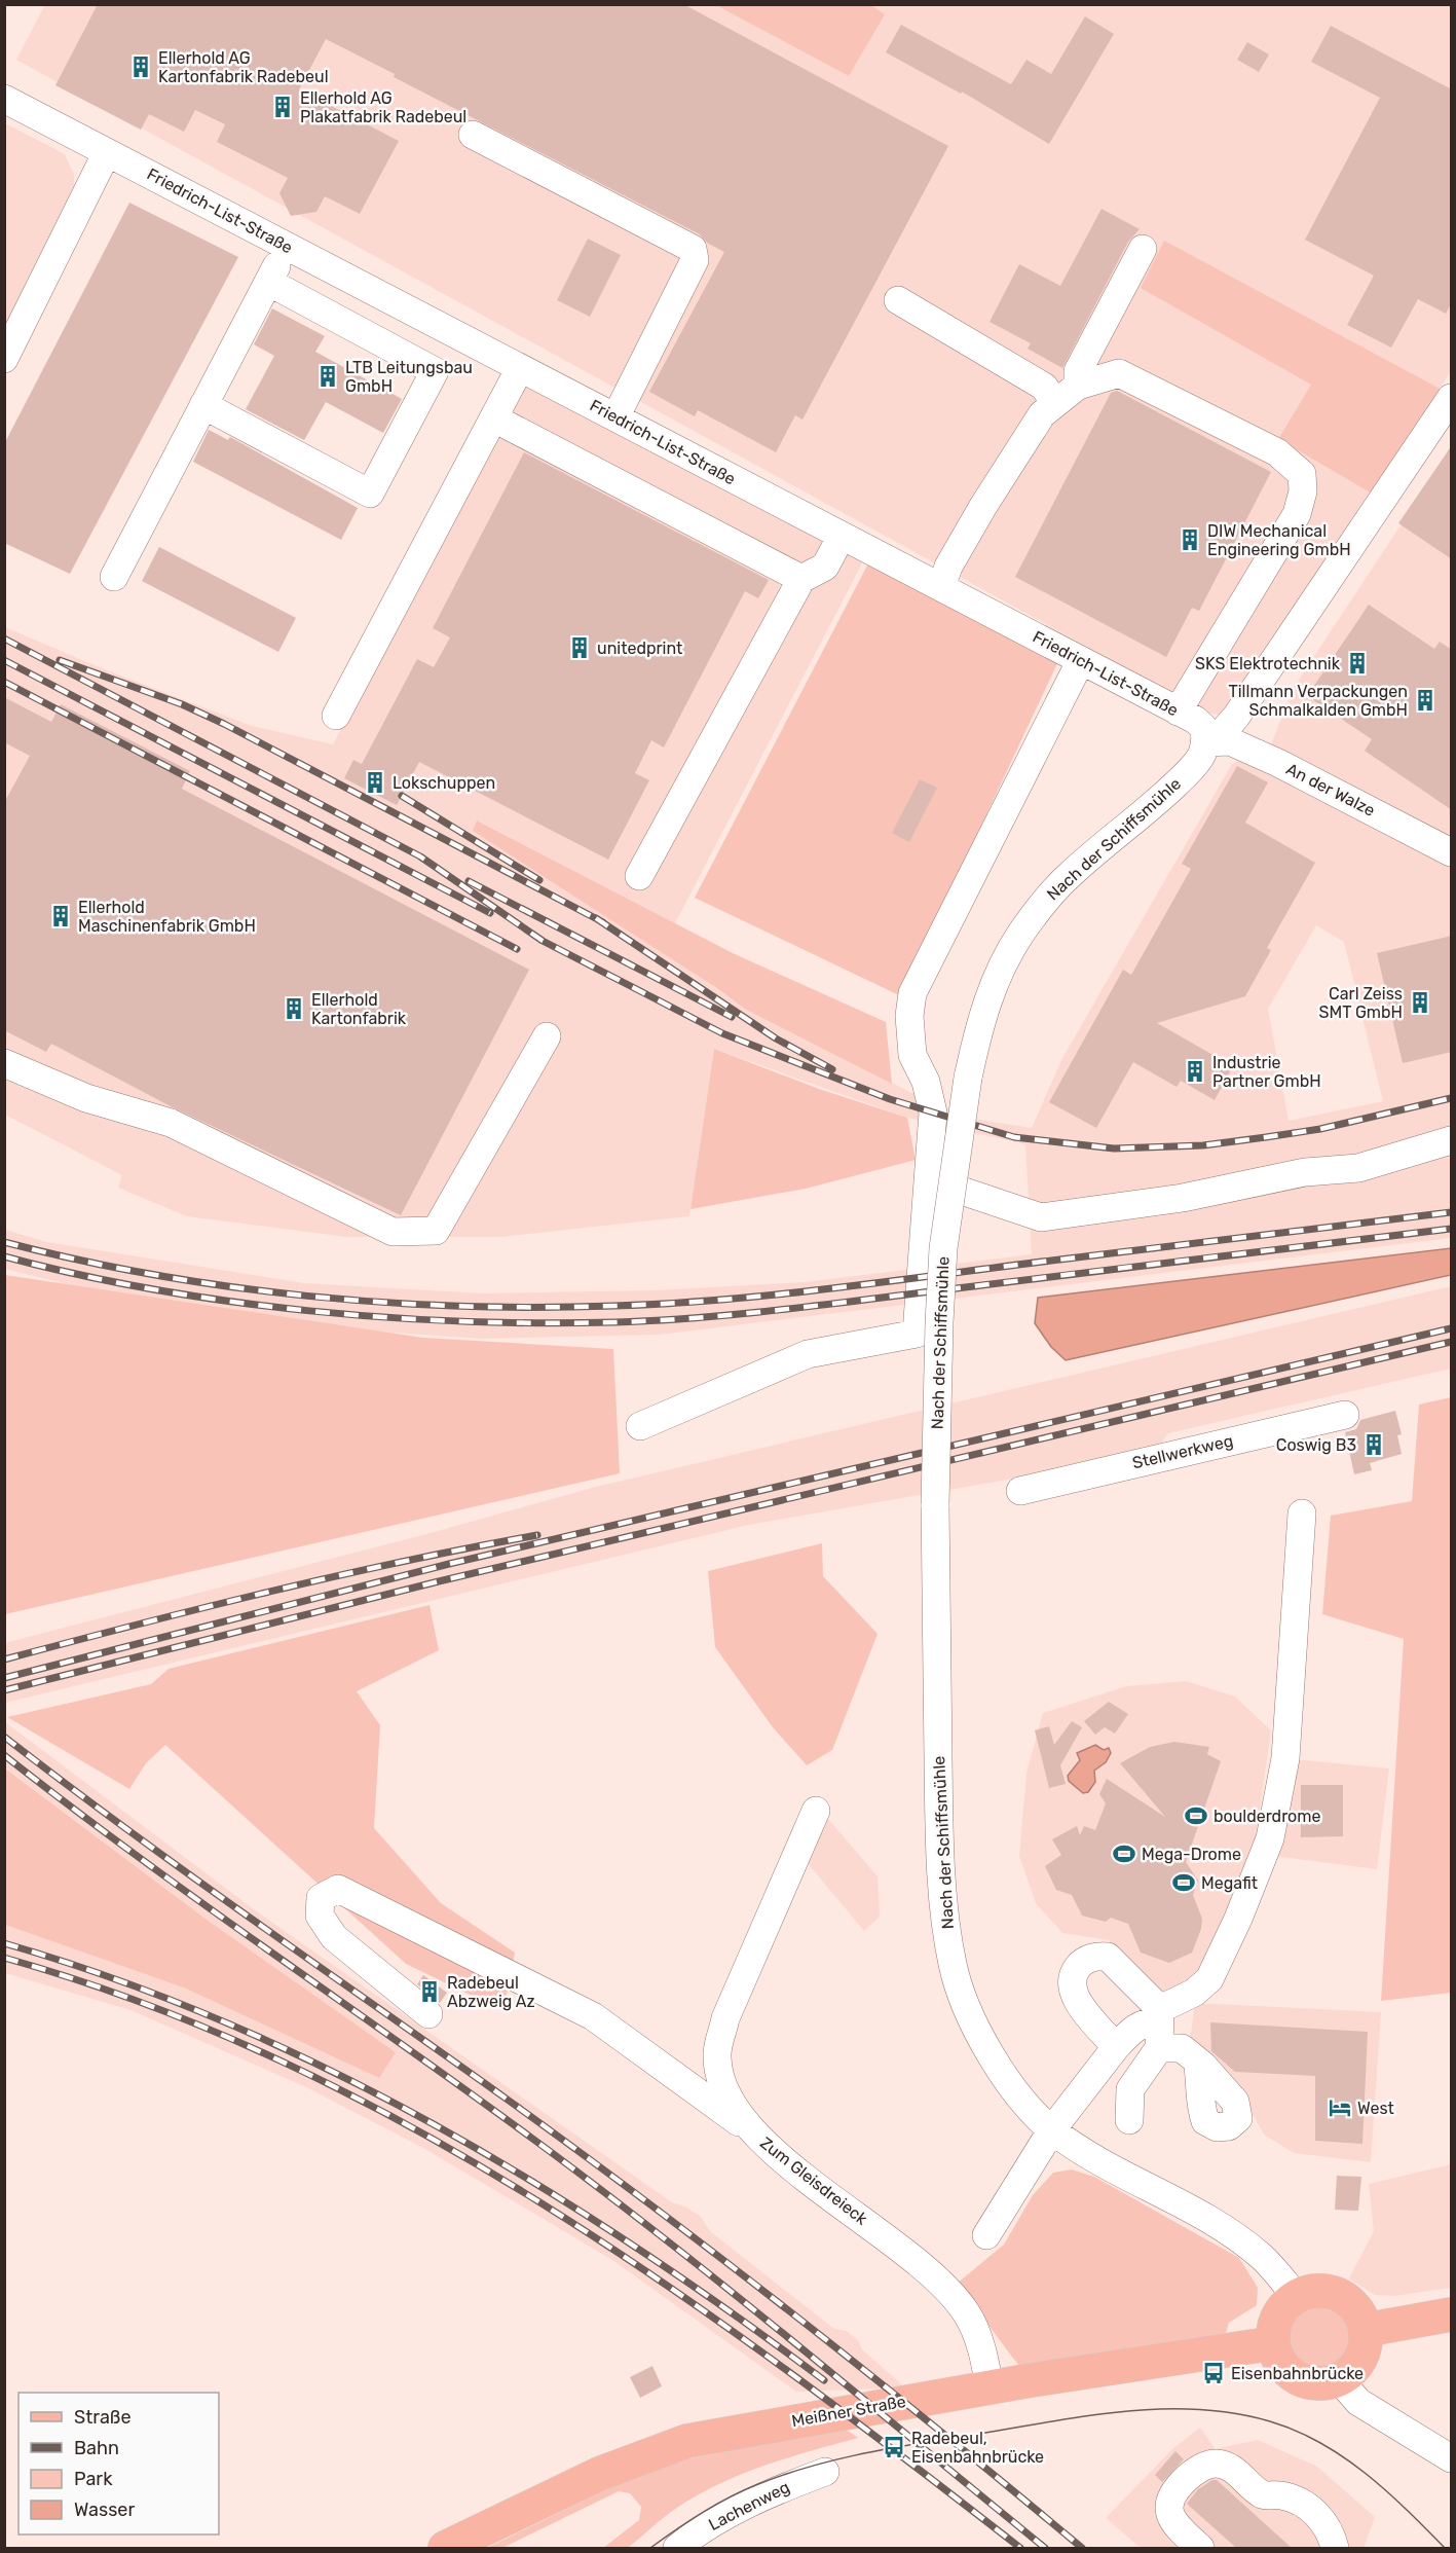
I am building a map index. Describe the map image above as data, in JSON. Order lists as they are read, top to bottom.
{
  "streets": {
    "main road": ["Meißner Straße"],
    "street": [
      "Friedrich-List-Straße",
      "An der Walze",
      "Nach der Schiffsmühle",
      "Stellwerkweg",
      "Zum Gleisdreieck",
      "Lachenweg"
    ]
  },
  "crossings": [
    ["Friedrich-List-Straße", "An der Walze"],
    ["Friedrich-List-Straße", "Nach der Schiffsmühle"],
    ["An der Walze", "Nach der Schiffsmühle"],
    ["Nach der Schiffsmühle", "Meißner Straße"],
    ["Zum Gleisdreieck", "Meißner Straße"]
  ],
  "places": {
    "building": [
      "Ellerhold AG Kartonfabrik Radebeul",
      "Ellerhold AG Plakatfabrik Radebeul",
      "LTB Leitungsbau GmbH",
      "DIW Mechanical Engineering GmbH",
      "unitedprint",
      "SKS Elektrotechnik",
      "Tillmann Verpackungen Schmalkalden GmbH",
      "Lokschuppen",
      "Ellerhold Maschinenfabrik GmbH",
      "Carl Zeiss SMT GmbH",
      "Ellerhold Kartonfabrik",
      "Industrie Partner GmbH",
      "Coswig B3",
      "Radebeul Abzweig Az"
    ],
    "sports": ["boulderdrome", "Mega-Drome", "Megafit"],
    "hotel": ["West"],
    "bus stop": ["Eisenbahnbrücke", "Radebeul, Eisenbahnbrücke"]
  },
  "legend": [
    "Straße",
    "Bahn",
    "Park",
    "Wasser"
  ]
}
